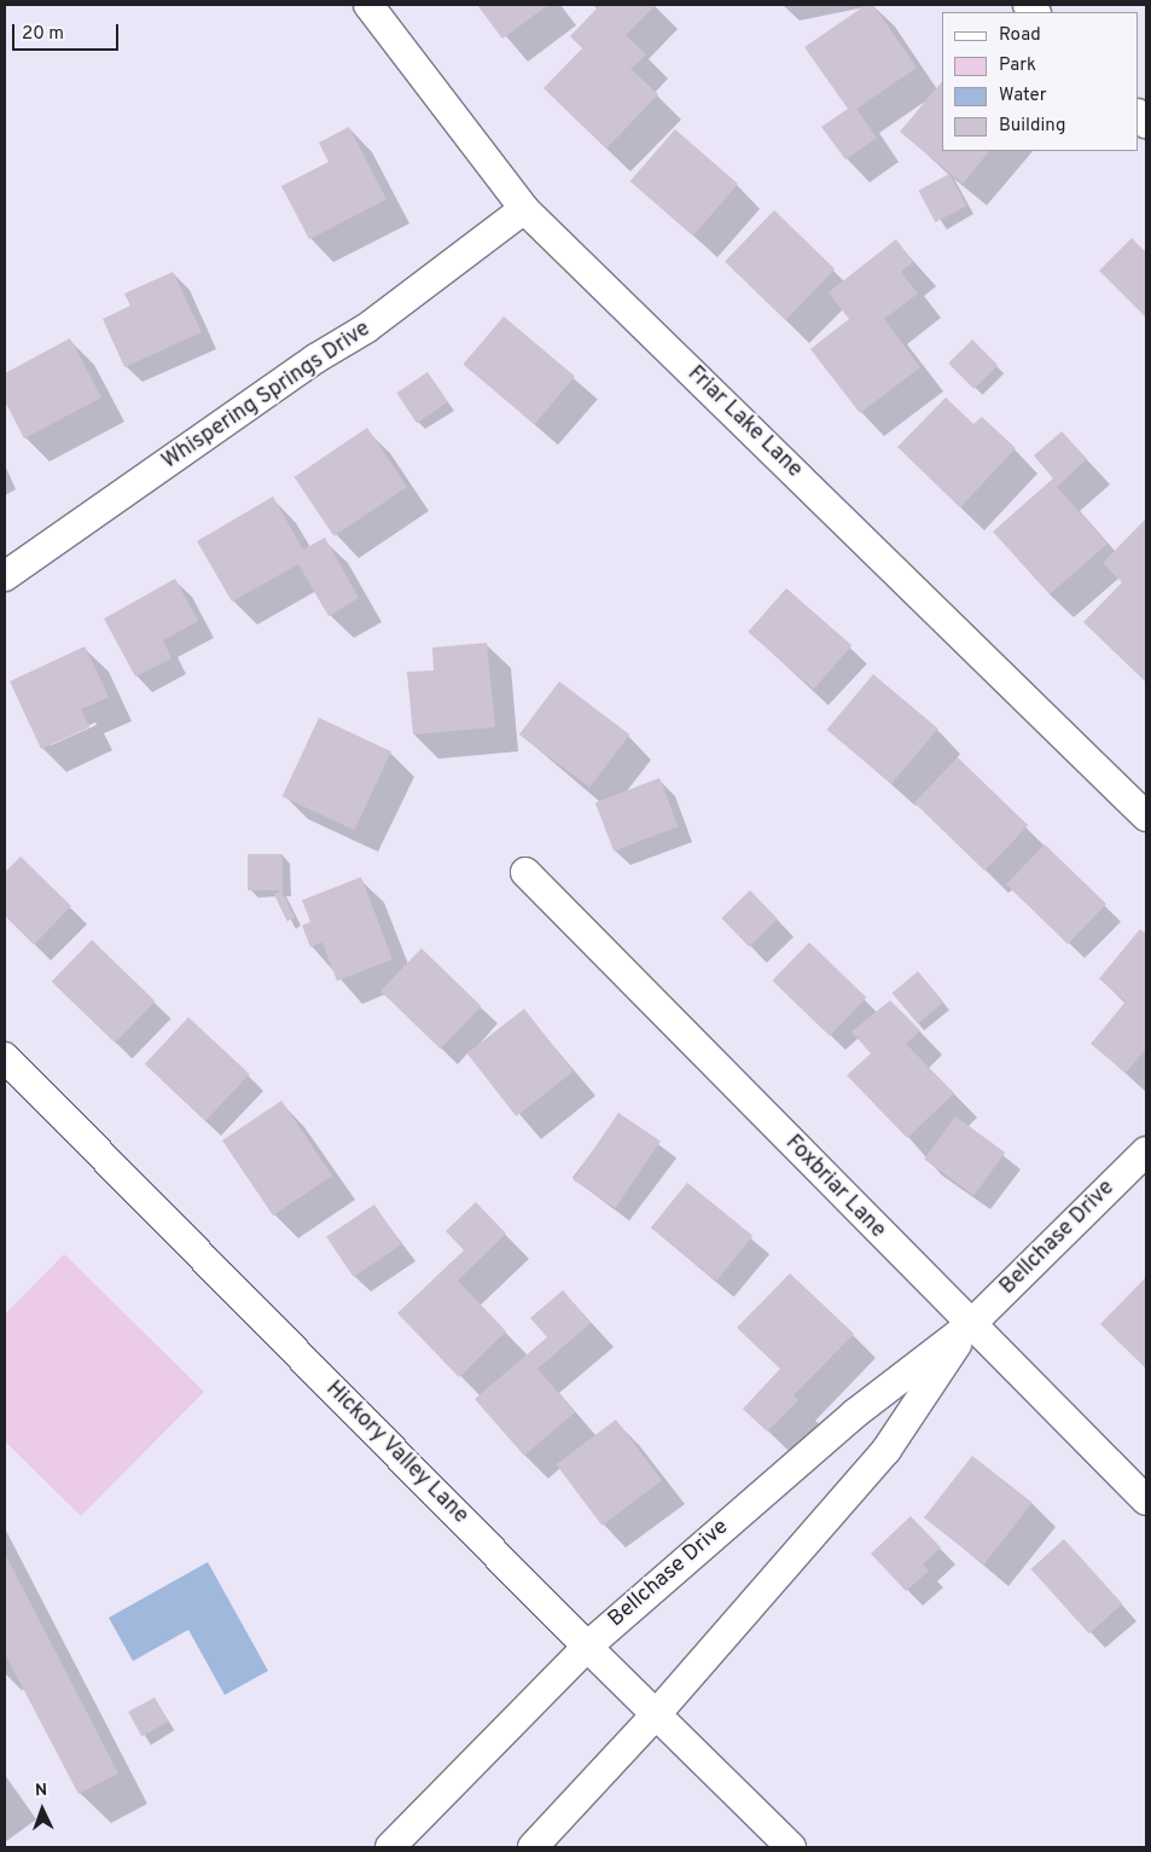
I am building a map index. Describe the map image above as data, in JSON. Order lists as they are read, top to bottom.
{
  "streets": {
    "street": [
      "Whispering Springs Drive",
      "Friar Lake Lane",
      "Foxbriar Lane",
      "Bellchase Drive",
      "Hickory Valley Lane"
    ]
  },
  "crossings": [
    ["Whispering Springs Drive", "Friar Lake Lane"],
    ["Foxbriar Lane", "Bellchase Drive"],
    ["Bellchase Drive", "Hickory Valley Lane"]
  ],
  "legend": [
    "Road",
    "Park",
    "Water",
    "Building"
  ],
  "scale_bar": "20 m",
  "north": "top"
}
